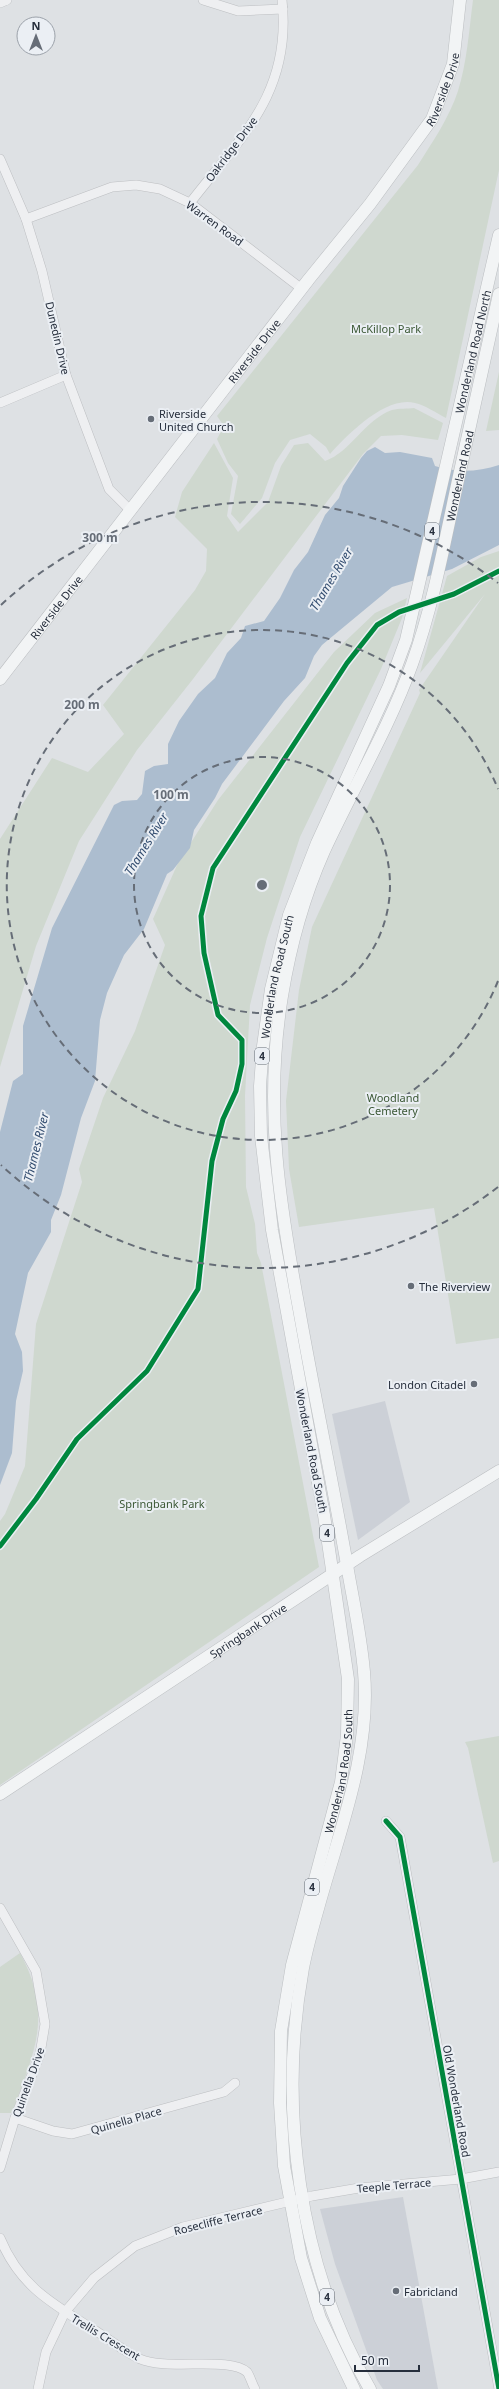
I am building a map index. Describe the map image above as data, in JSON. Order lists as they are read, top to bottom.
{
  "streets": {
    "main road": [
      "Riverside Drive",
      "Wonderland Road North",
      "Wonderland Road",
      "4",
      "Wonderland Road South",
      "Springbank Drive"
    ],
    "street": [
      "Oakridge Drive",
      "Warren Road",
      "Dunedin Drive",
      "Quinella Drive",
      "Old Wonderland Road",
      "Quinella Place",
      "Teeple Terrace",
      "Rosecliffe Terrace",
      "Trellis Crescent"
    ]
  },
  "crossings": [
    ["Riverside Drive", "Warren Road"],
    ["Riverside Drive", "Dunedin Drive"],
    ["Oakridge Drive", "Warren Road"],
    ["Warren Road", "Dunedin Drive"],
    ["Wonderland Road North", "Wonderland Road"],
    ["Wonderland Road", "Wonderland Road South"],
    ["Wonderland Road South", "Springbank Drive"],
    ["Wonderland Road South", "Teeple Terrace"],
    ["Wonderland Road South", "Rosecliffe Terrace"],
    ["Quinella Drive", "Quinella Place"],
    ["Old Wonderland Road", "Teeple Terrace"],
    ["Teeple Terrace", "Rosecliffe Terrace"],
    ["Rosecliffe Terrace", "Trellis Crescent"]
  ],
  "water": ["Thames River"],
  "parks": ["McKillop Park", "Woodland Cemetery", "Springbank Park"],
  "places": [
    "Riverside United Church",
    "The Riverview",
    "London Citadel",
    "Fabricland"
  ],
  "scale_bar": "50 m",
  "north": "top",
  "rings": ["300 m", "200 m", "100 m"]
}
